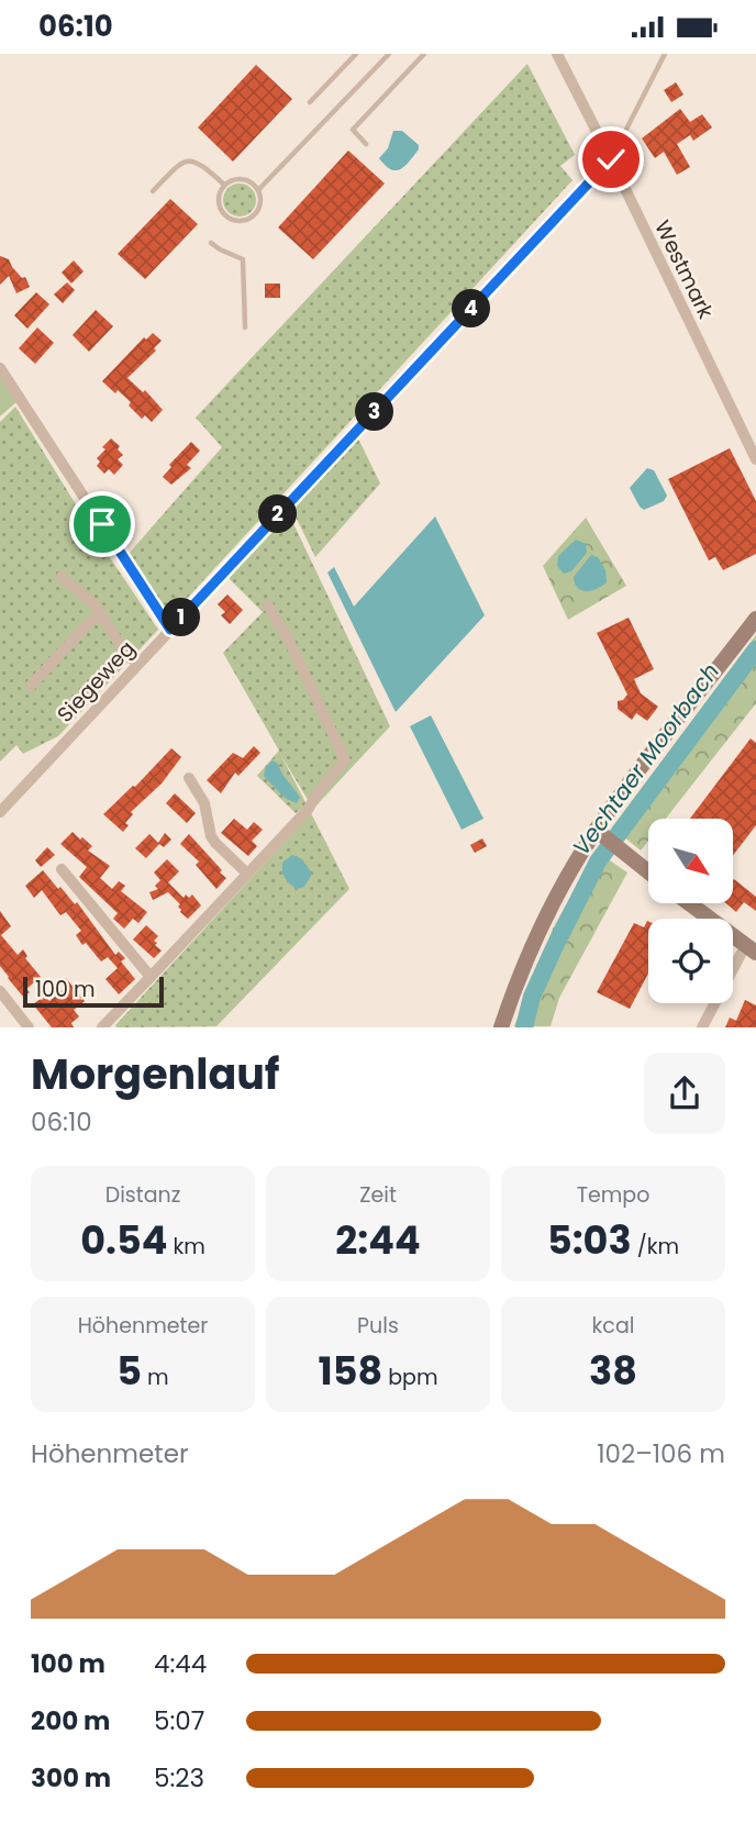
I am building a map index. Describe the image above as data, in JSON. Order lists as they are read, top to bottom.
{
  "streets": {
    "street": ["Westmark", "Siegeweg"]
  },
  "crossings": [
    ["Westmark", "Siegeweg"]
  ],
  "water": ["Vechtaer Moorbach"],
  "scale_bar": "100 m",
  "north": "bottom right",
  "page": {
    "status": "06:10",
    "pins": [
      "4",
      "3",
      "2",
      "1"
    ],
    "scale": "100 m",
    "heading": ["Morgenlauf", "06:10"],
    "stats": [
      ["Distanz", "0.54 km"],
      ["Zeit", "2:44"],
      ["Tempo", "5:03 /km"],
      ["Höhenmeter", "5 m"],
      ["Puls", "158 bpm"],
      ["kcal", "38"]
    ],
    "chart": ["Höhenmeter", "102–106 m"],
    "list": [
      {
        "name": "100 m",
        "note": "4:44"
      },
      {
        "name": "200 m",
        "note": "5:07"
      },
      {
        "name": "300 m",
        "note": "5:23"
      }
    ]
  }
}
